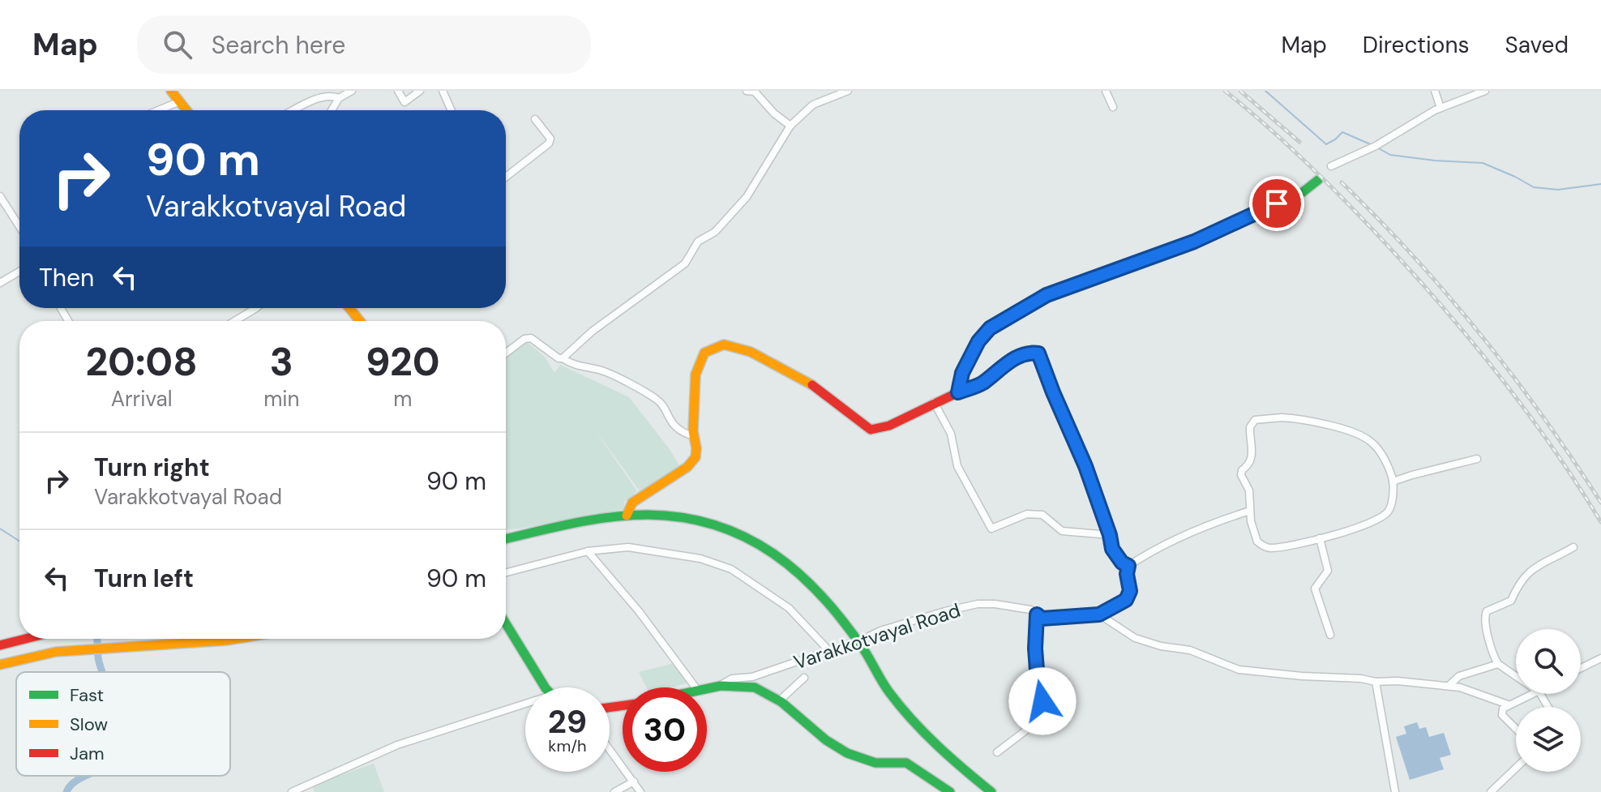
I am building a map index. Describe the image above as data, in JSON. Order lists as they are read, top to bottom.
{
  "streets": {
    "street": ["Varakkotvayal Road"]
  },
  "legend": ["Fast", "Slow", "Jam"],
  "page": {
    "header": "Map",
    "search": "Search here",
    "nav": ["Map", "Directions", "Saved"],
    "turn": ["90 m", "Varakkotvayal Road"],
    "then": "Then",
    "eta": [
      "20:08",
      "Arrival",
      "3",
      "min",
      "920",
      "m"
    ],
    "list": [
      {
        "name": "Turn right",
        "note": "Varakkotvayal Road",
        "value": "90 m"
      },
      {
        "name": "Turn left",
        "value": "90 m"
      }
    ],
    "speed": "29 km/h",
    "limit": "30"
  }
}
